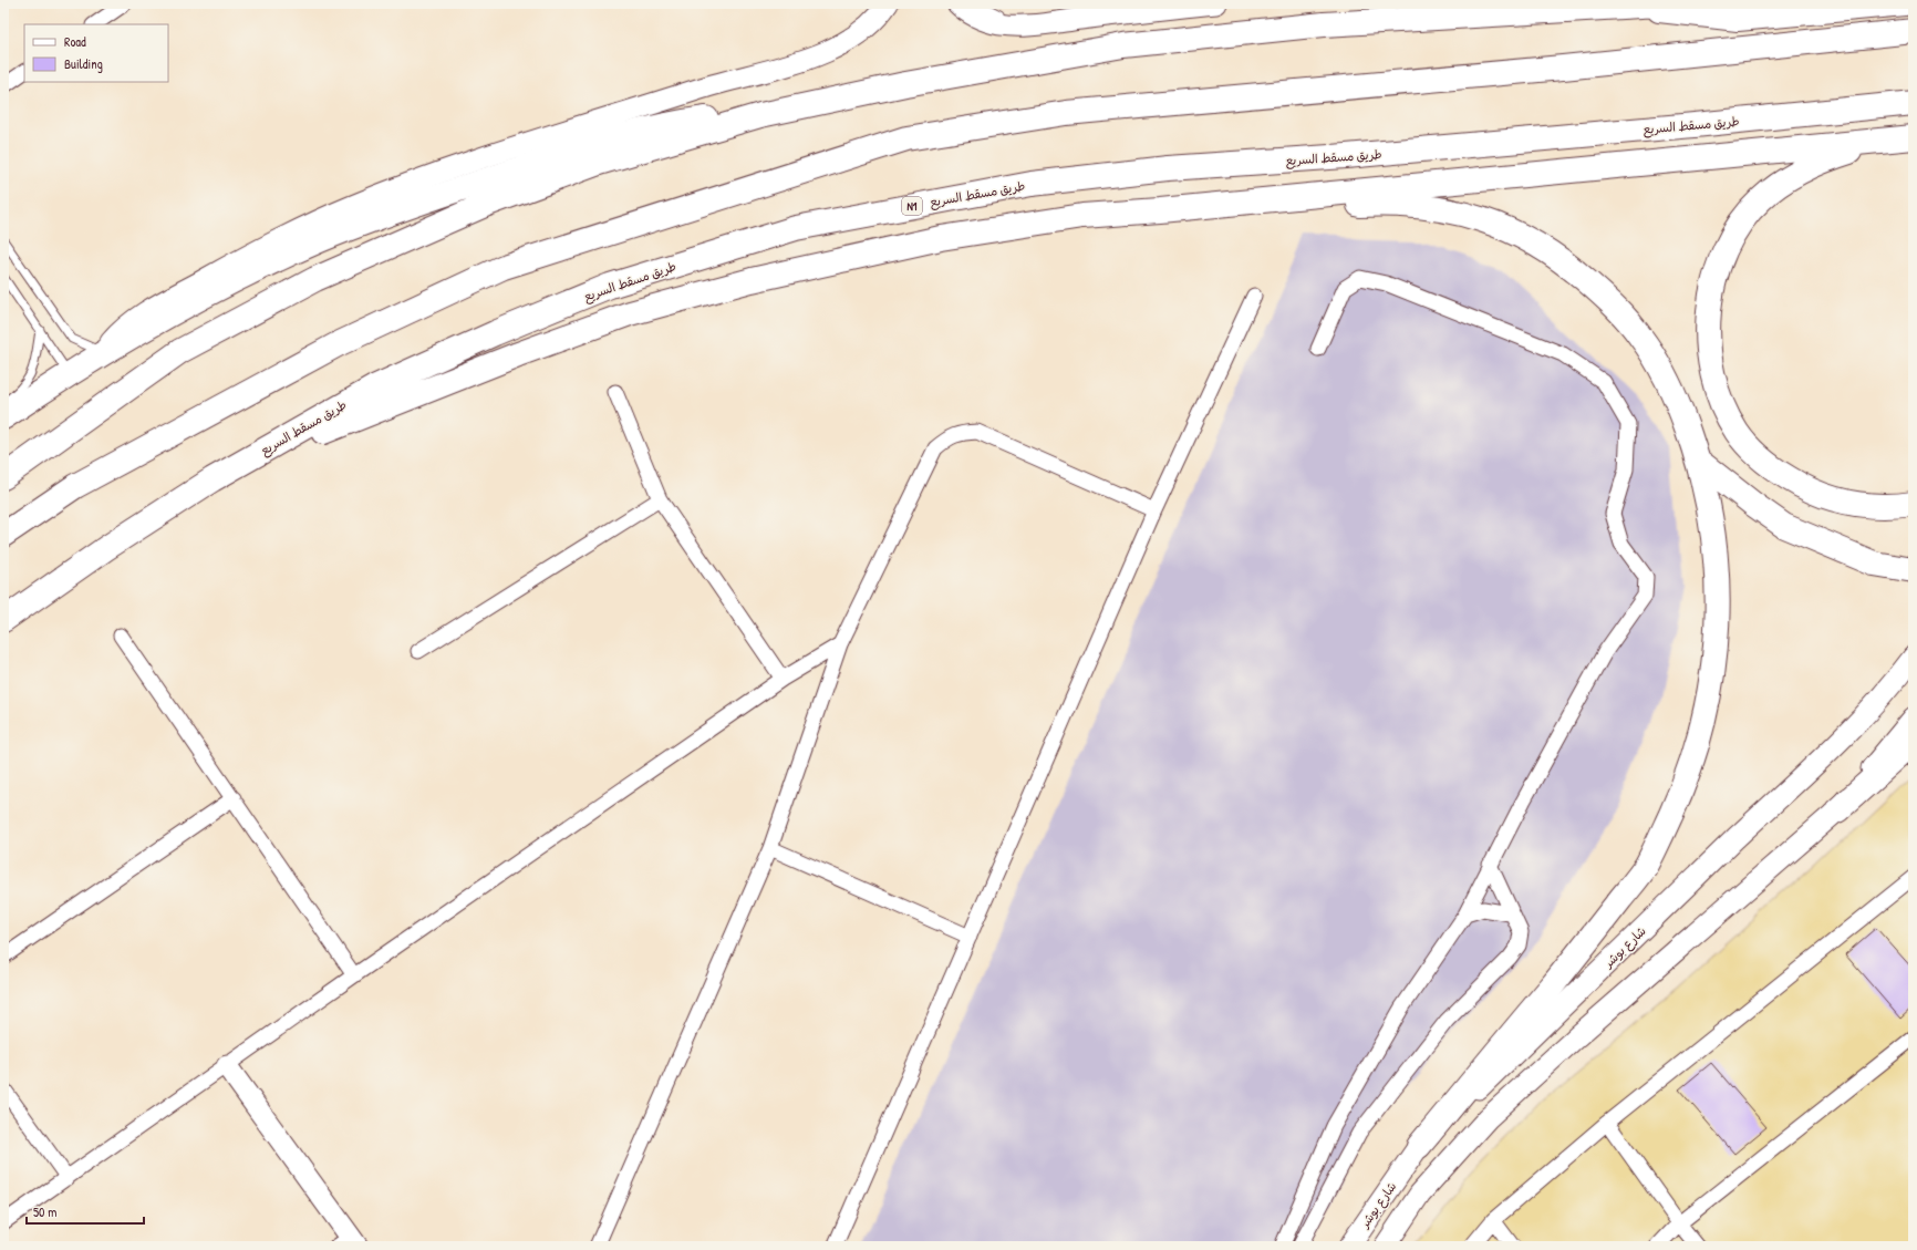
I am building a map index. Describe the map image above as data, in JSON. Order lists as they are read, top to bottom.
{
  "streets": {
    "highway": ["طريق مسقط السريع", "N1"],
    "main road": ["شارع بوشر"]
  },
  "legend": ["Road", "Building"],
  "scale_bar": "50 m"
}
